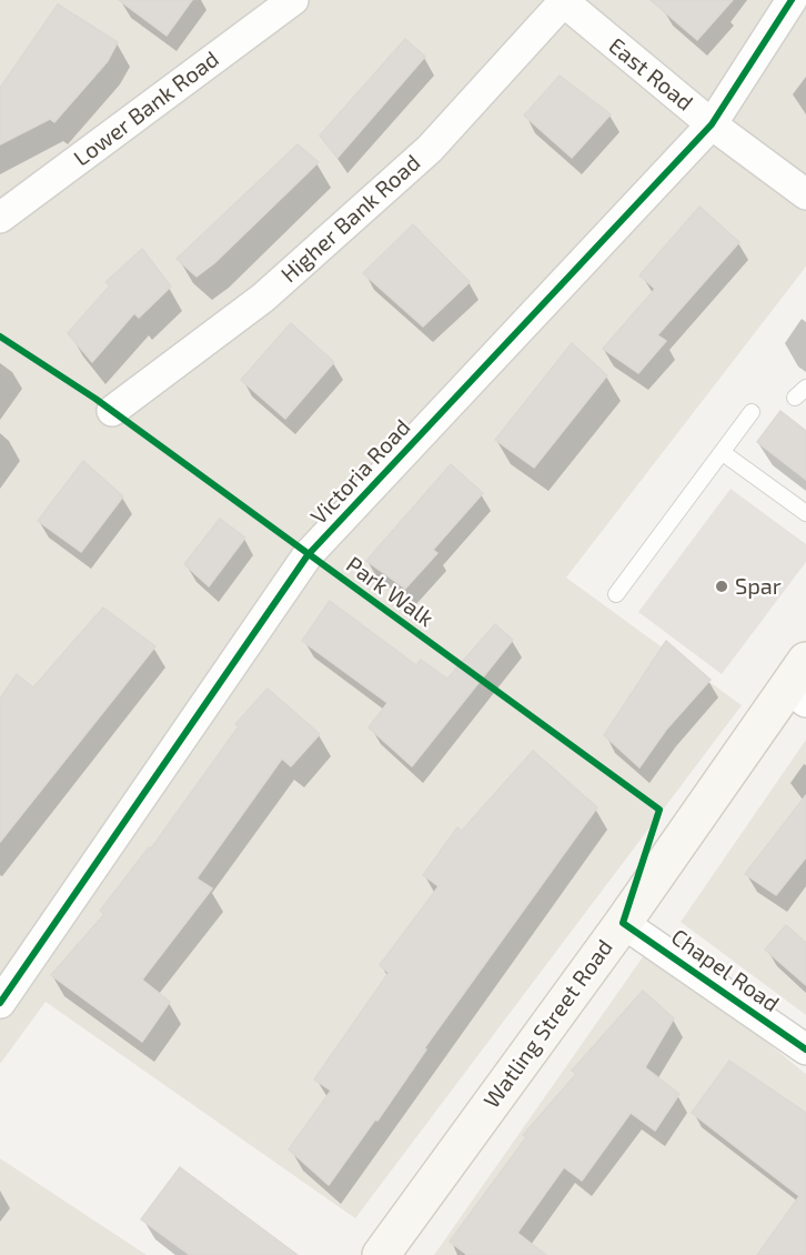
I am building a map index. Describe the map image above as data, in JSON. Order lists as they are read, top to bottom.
{
  "streets": {
    "main road": ["Watling Street Road"],
    "street": [
      "East Road",
      "Lower Bank Road",
      "Higher Bank Road",
      "Victoria Road",
      "Chapel Road"
    ],
    "cycle path": ["Park Walk"]
  },
  "crossings": [
    ["East Road", "Higher Bank Road"],
    ["East Road", "Victoria Road"],
    ["Chapel Road", "Watling Street Road"]
  ],
  "places": ["Spar"]
}
